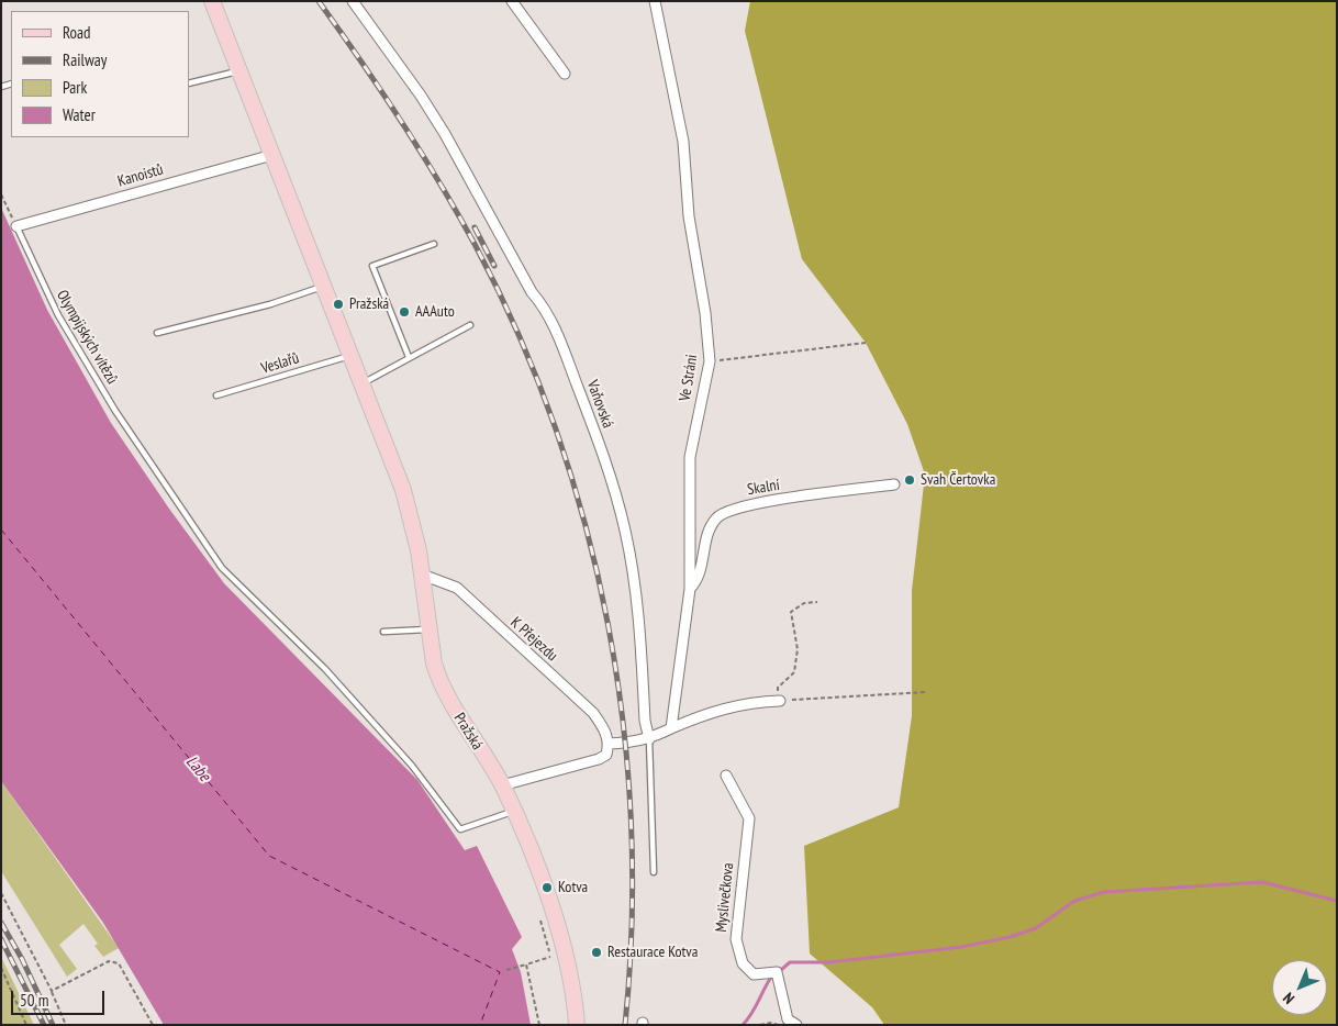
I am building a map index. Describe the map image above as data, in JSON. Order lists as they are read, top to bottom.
{
  "streets": {
    "main road": ["Pražská"],
    "street": [
      "Kanoistů",
      "Ve Stráni",
      "Vaňovská",
      "Skalní",
      "K Přejezdu",
      "Myslivečkova"
    ],
    "lane": ["Olympijských vítězů", "Veslařů"]
  },
  "crossings": [
    ["Kanoistů", "Olympijských vítězů"],
    ["Kanoistů", "Pražská"],
    ["Olympijských vítězů", "Pražská"],
    ["Veslařů", "Pražská"],
    ["Ve Stráni", "Skalní"],
    ["K Přejezdu", "Pražská"]
  ],
  "water": ["Labe"],
  "places": [
    "Pražská",
    "AAAuto",
    "Svah Čertovka",
    "Kotva",
    "Restaurace Kotva"
  ],
  "legend": [
    "Road",
    "Railway",
    "Park",
    "Water"
  ],
  "scale_bar": "50 m",
  "north": "bottom left"
}
